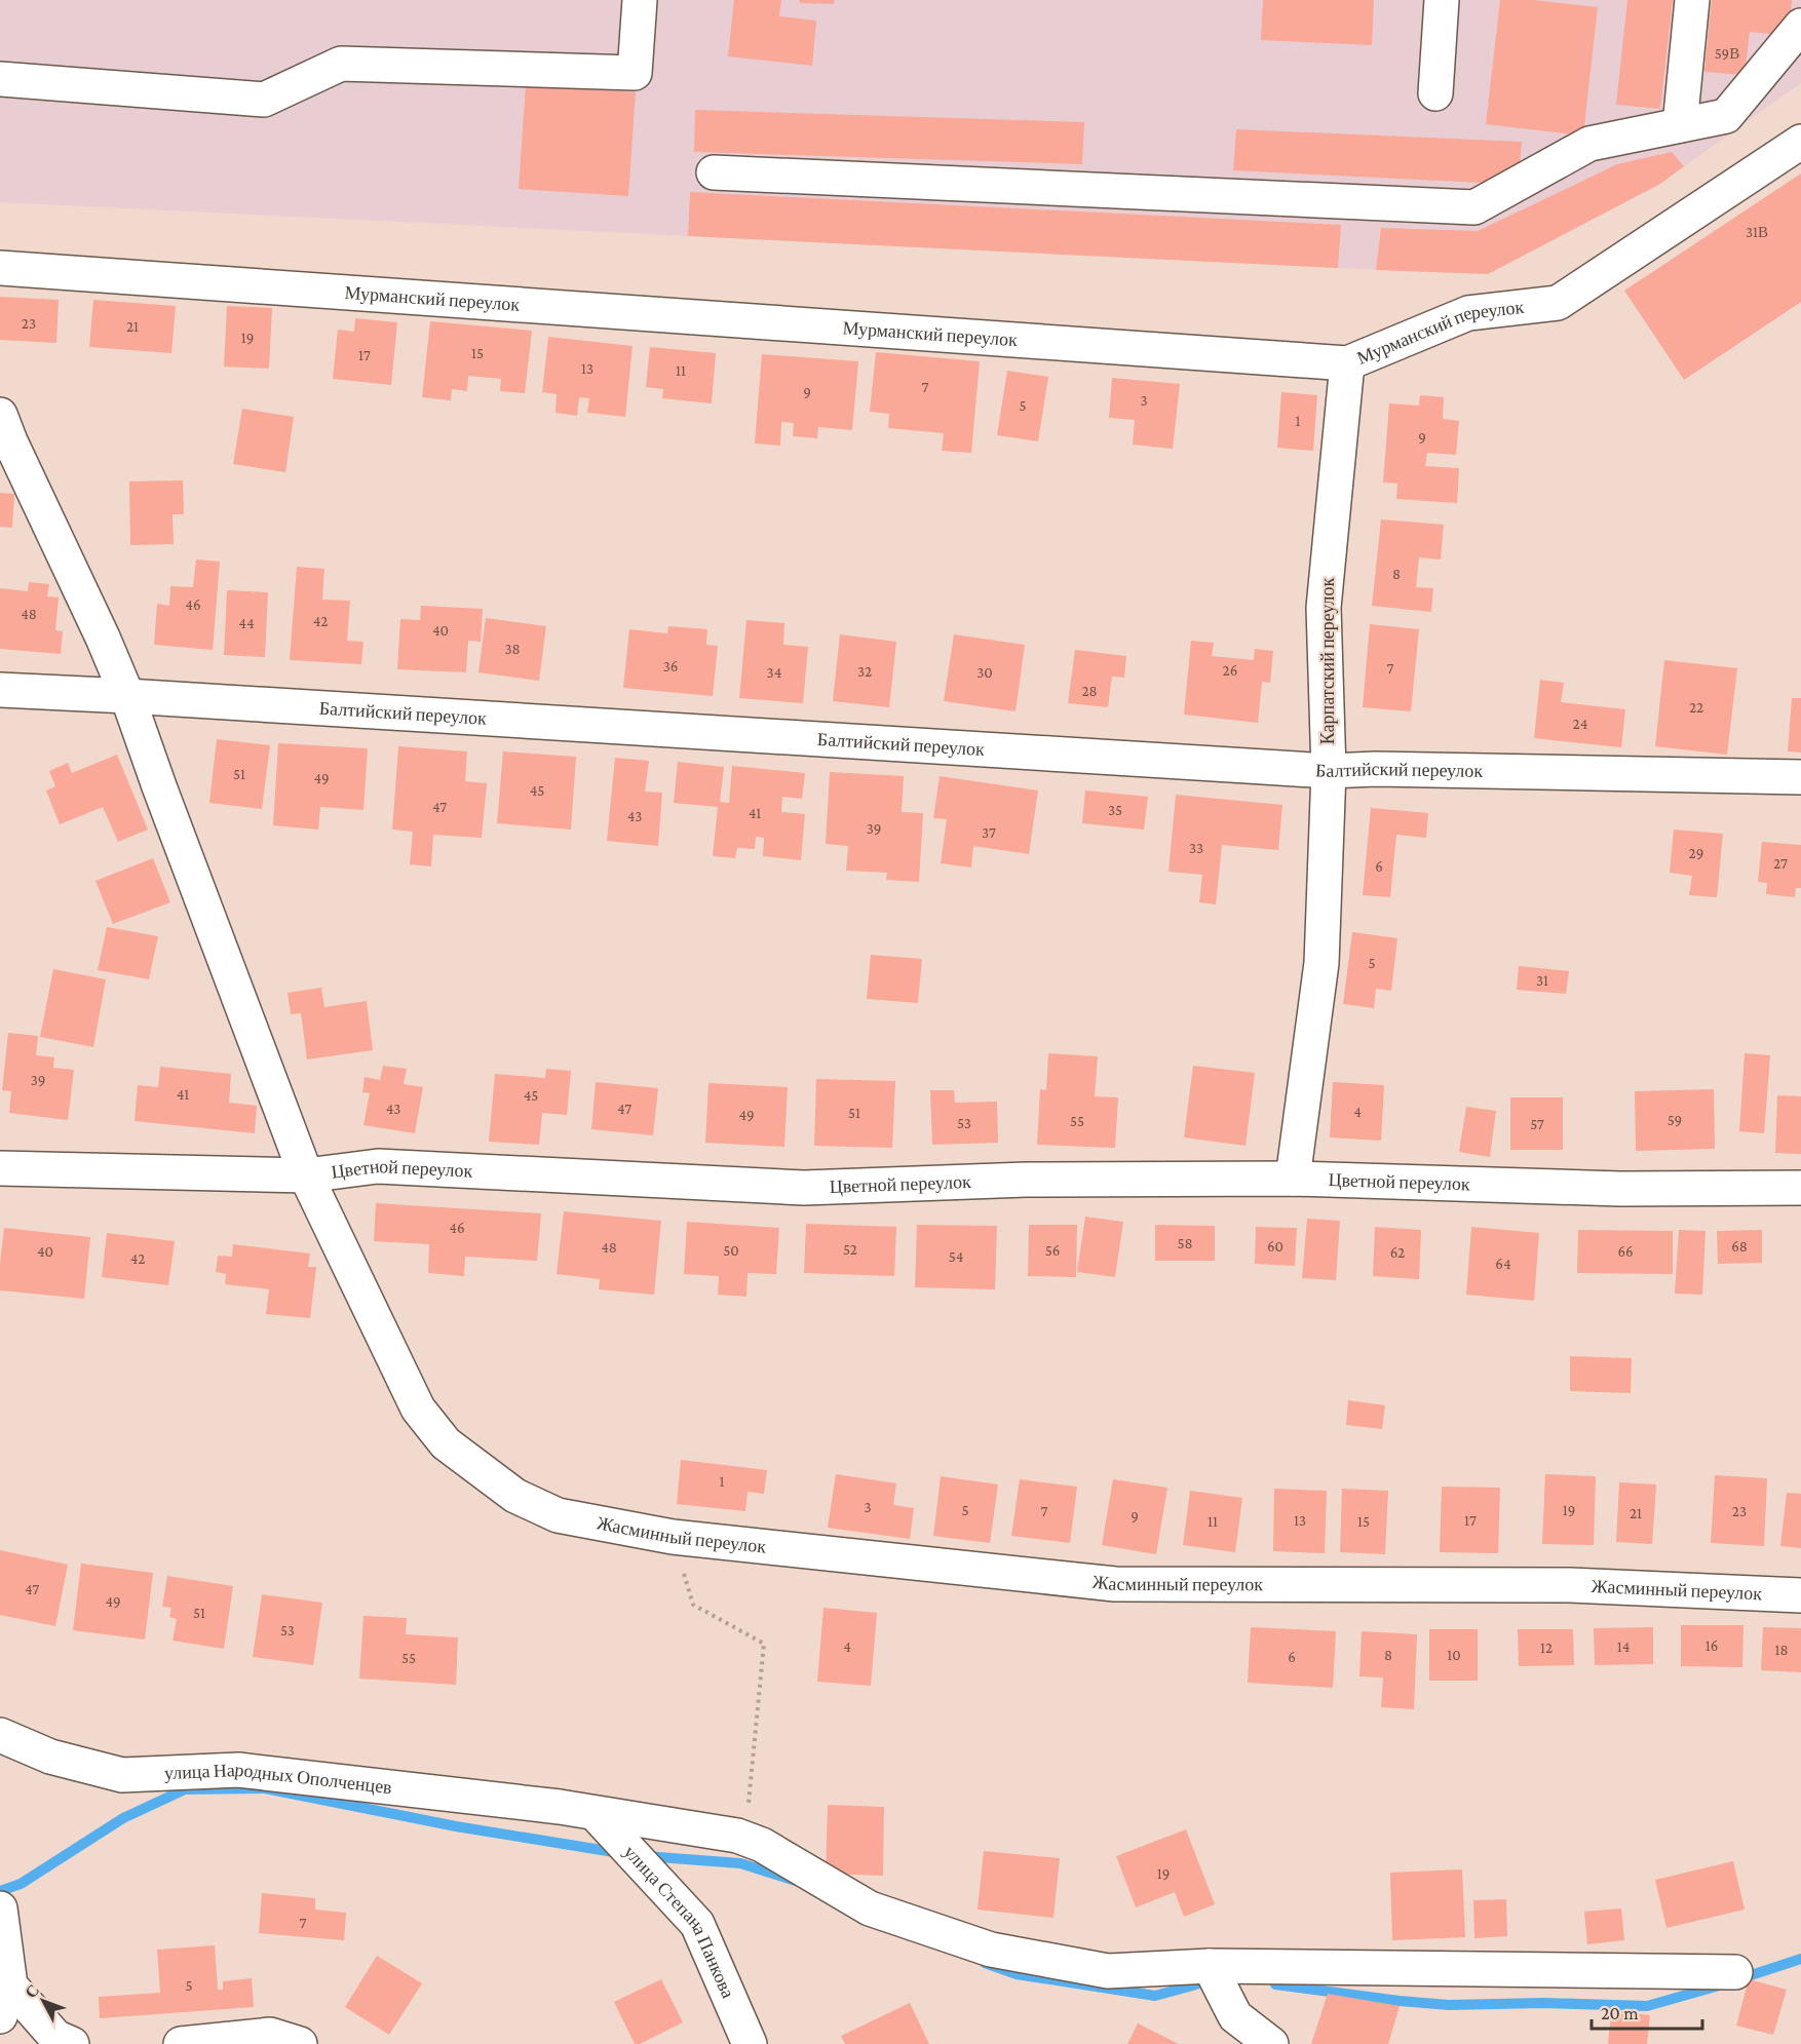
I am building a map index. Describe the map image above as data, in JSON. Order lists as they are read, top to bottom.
{
  "streets": {
    "street": [
      "Мурманский переулок",
      "Карпатский переулок",
      "Балтийский переулок",
      "Цветной переулок",
      "Жасминный переулок",
      "улица Народных Ополченцев",
      "улица Степана Панкова"
    ]
  },
  "crossings": [
    ["Мурманский переулок", "Карпатский переулок"],
    ["Карпатский переулок", "Балтийский переулок"],
    ["Карпатский переулок", "Цветной переулок"],
    ["Балтийский переулок", "Жасминный переулок"],
    ["Цветной переулок", "Жасминный переулок"],
    ["улица Народных Ополченцев", "улица Степана Панкова"]
  ],
  "house_numbers": [
    "59В",
    "31В",
    "23",
    "21",
    "19",
    "15",
    "17",
    "13",
    "11",
    "7",
    "9",
    "3",
    "5",
    "1",
    "9",
    "8",
    "46",
    "48",
    "42",
    "44",
    "40",
    "38",
    "36",
    "7",
    "26",
    "32",
    "34",
    "30",
    "28",
    "22",
    "24",
    "51",
    "49",
    "45",
    "47",
    "35",
    "41",
    "43",
    "39",
    "37",
    "33",
    "29",
    "27",
    "6",
    "5",
    "31",
    "39",
    "41",
    "45",
    "43",
    "47",
    "4",
    "51",
    "49",
    "59",
    "55",
    "53",
    "57",
    "46",
    "58",
    "60",
    "68",
    "48",
    "52",
    "50",
    "56",
    "40",
    "66",
    "62",
    "54",
    "42",
    "64",
    "1",
    "3",
    "5",
    "19",
    "7",
    "23",
    "21",
    "9",
    "13",
    "17",
    "11",
    "15",
    "47",
    "49",
    "51",
    "53",
    "16",
    "4",
    "14",
    "12",
    "18",
    "8",
    "10",
    "6",
    "55",
    "19",
    "7",
    "5"
  ],
  "scale_bar": "20 m",
  "north": "top left"
}
